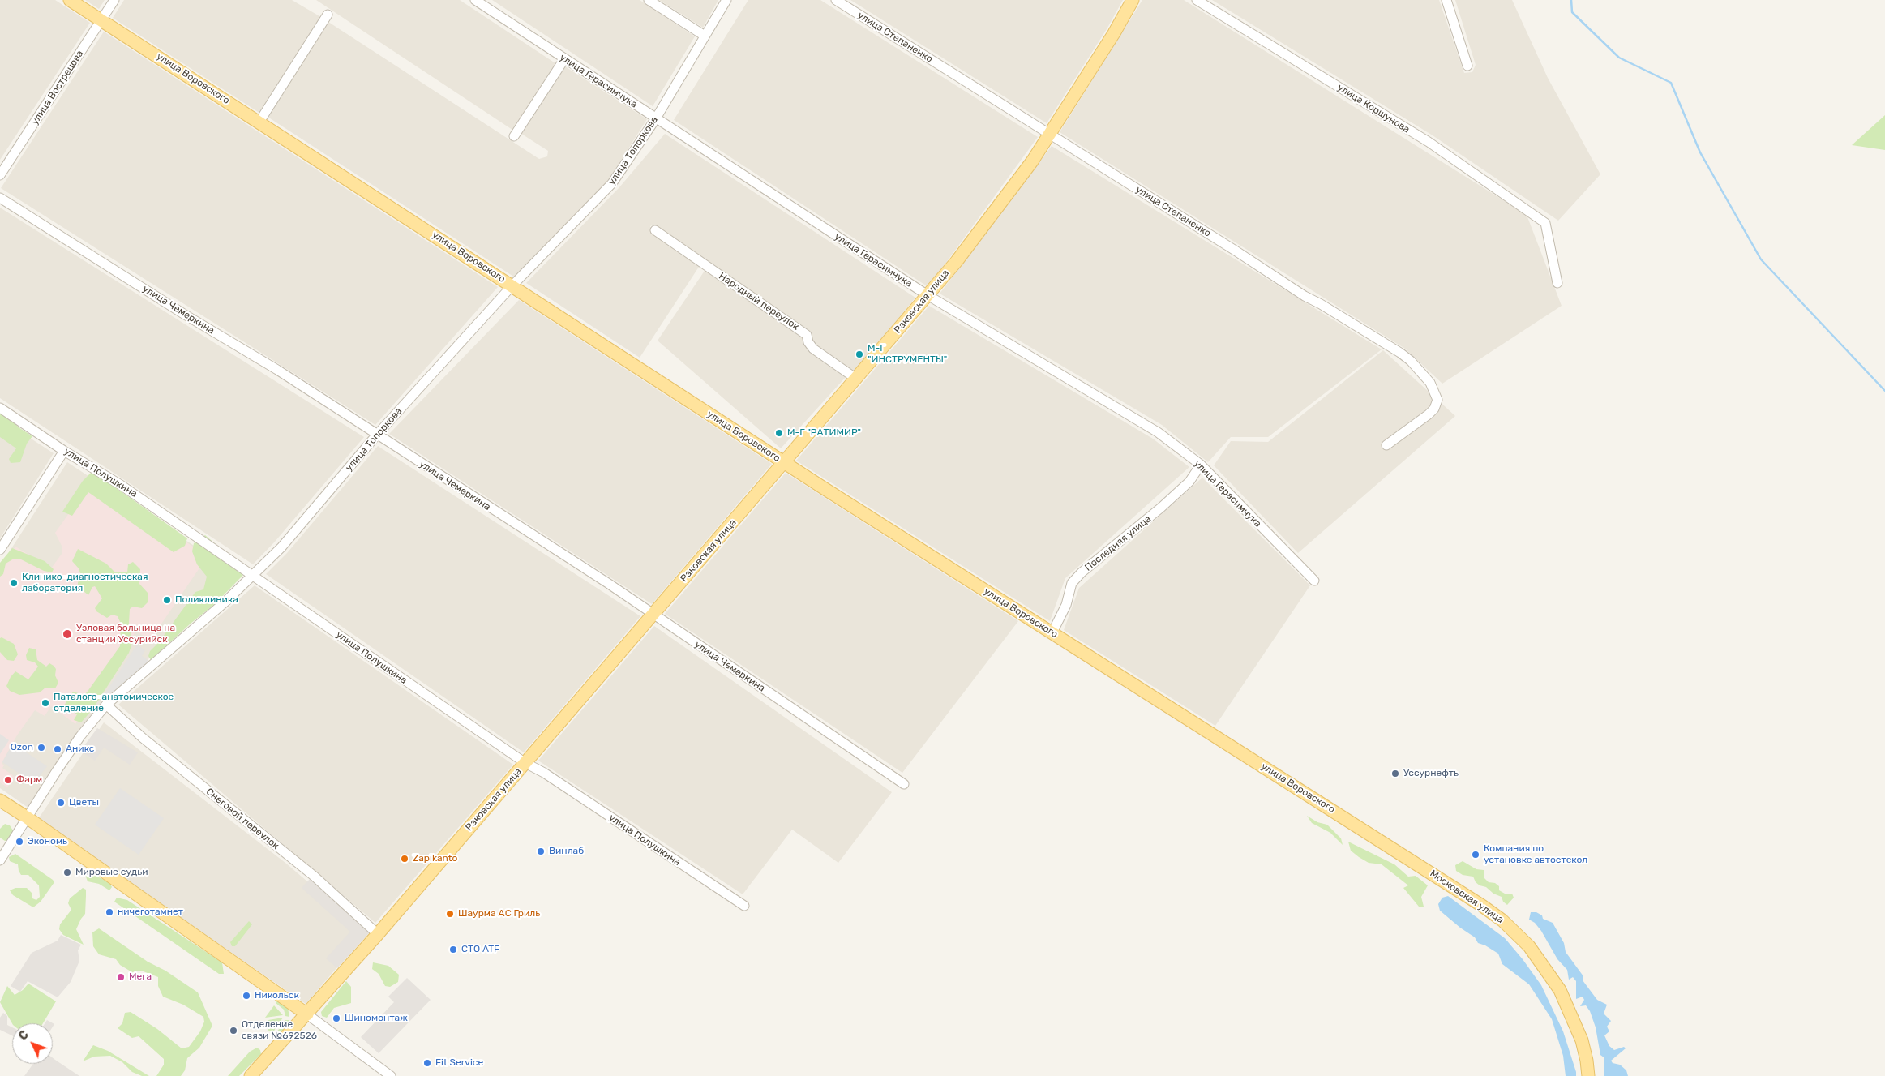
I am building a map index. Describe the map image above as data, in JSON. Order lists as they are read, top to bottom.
{
  "streets": {
    "main road": ["улица Воровского", "Раковская улица", "Московская улица"],
    "street": [
      "улица Степаненко",
      "улица Герасимчука",
      "улица Вострецова",
      "улица Коршунова",
      "улица Топоркова",
      "Народный переулок",
      "улица Чемеркина",
      "улица Полушкина",
      "Последняя улица",
      "Снеговой переулок"
    ]
  },
  "crossings": [
    ["улица Степаненко", "Раковская улица"],
    ["улица Воровского", "улица Вострецова"],
    ["улица Воровского", "улица Топоркова"],
    ["улица Воровского", "Раковская улица"],
    ["улица Воровского", "Последняя улица"],
    ["улица Воровского", "Московская улица"],
    ["улица Герасимчука", "улица Топоркова"],
    ["улица Герасимчука", "Раковская улица"],
    ["улица Герасимчука", "Последняя улица"],
    ["улица Топоркова", "улица Чемеркина"],
    ["улица Топоркова", "улица Полушкина"],
    ["улица Топоркова", "Снеговой переулок"],
    ["Народный переулок", "Раковская улица"],
    ["Раковская улица", "улица Чемеркина"],
    ["Раковская улица", "улица Полушкина"],
    ["Раковская улица", "Снеговой переулок"]
  ],
  "places": [
    "М-Г \"ИНСТРУМЕНТЫ\"",
    "М-Г \"РАТИМИР\"",
    "Клинико-диагностическая лаборатория",
    "Поликлиника",
    "Узловая больница на станции Уссурийск",
    "Паталого-анатомическое отделение",
    "Ozon",
    "Аникс",
    "Уссурнефть",
    "Фарм",
    "Цветы",
    "Экономь",
    "Винлаб",
    "Компания по установке автостекол",
    "Zapikanto",
    "Мировые судьи",
    "ничеготамнет",
    "Шаурма АС Гриль",
    "СТО ATF",
    "Мега",
    "Никольск",
    "Шиномонтаж",
    "Отделение связи №692526",
    "Fit Service"
  ],
  "north": "top left"
}
